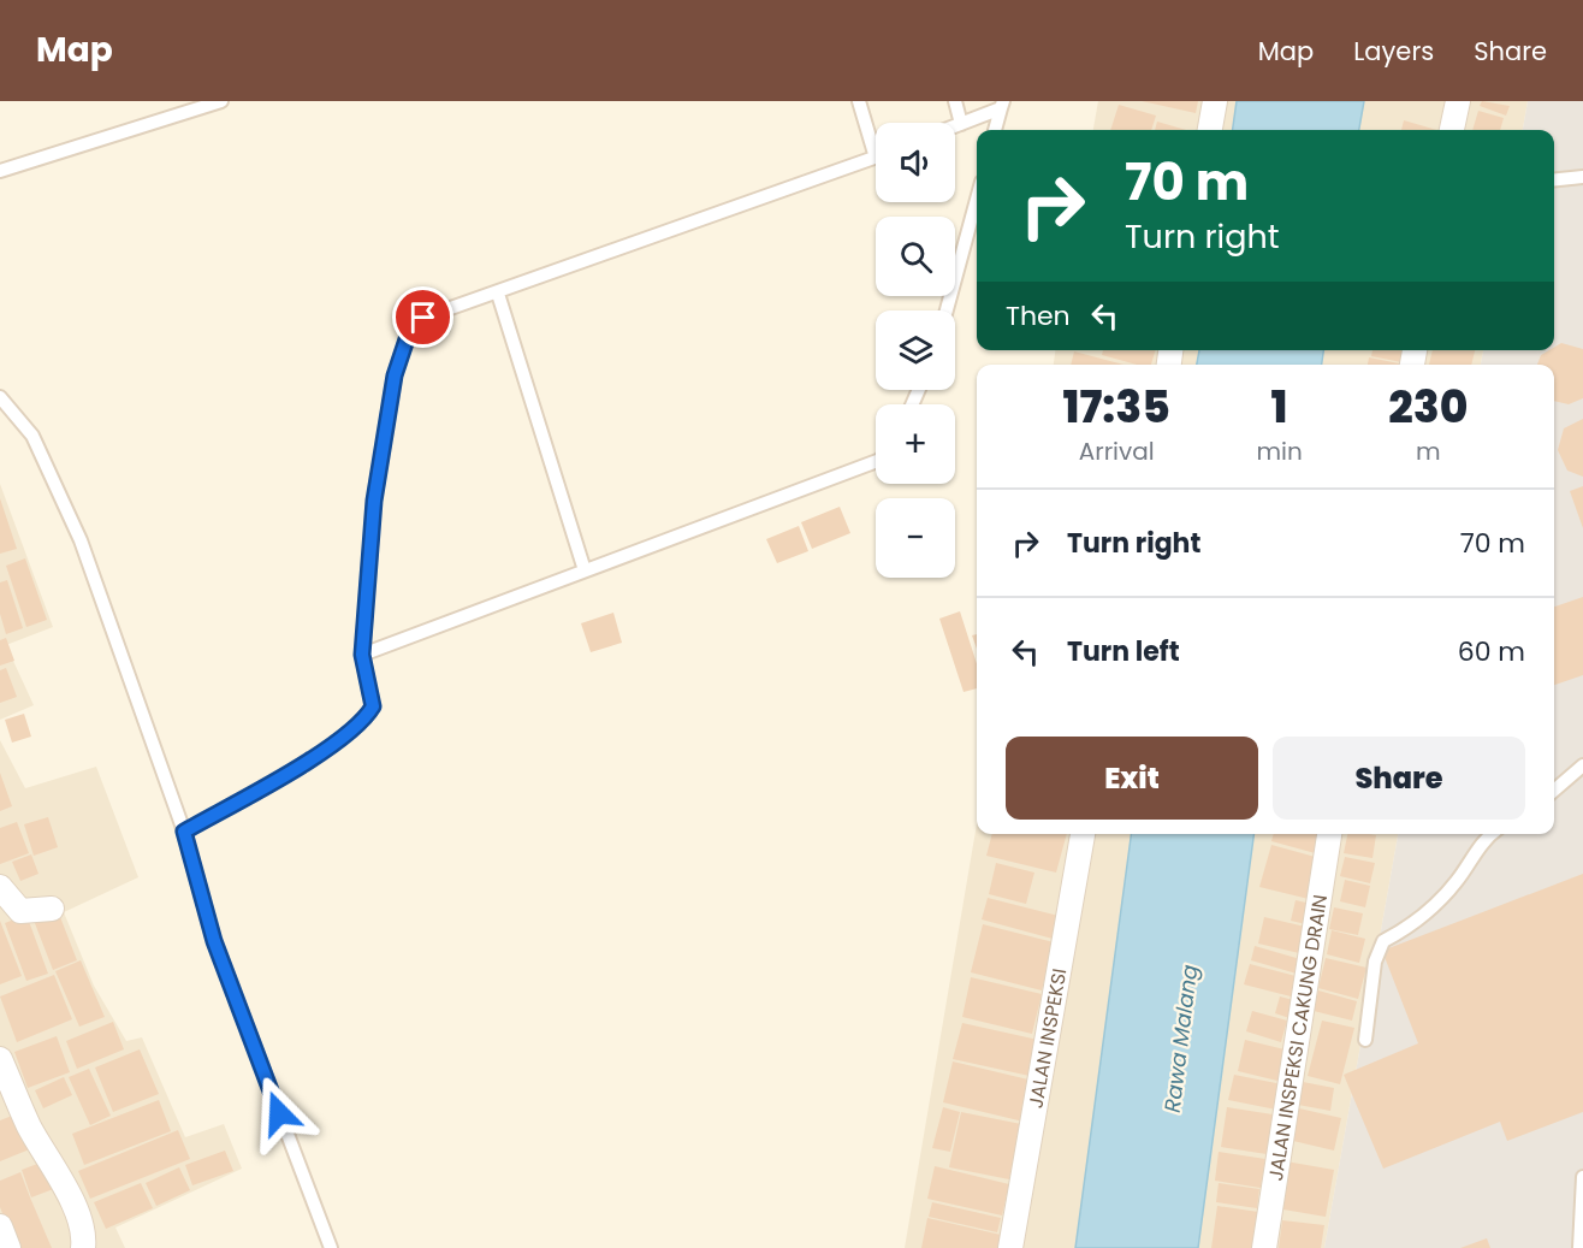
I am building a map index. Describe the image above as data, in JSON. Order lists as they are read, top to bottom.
{
  "streets": {
    "street": ["JALAN INSPEKSI", "JALAN INSPEKSI CAKUNG DRAIN"]
  },
  "water": ["Rawa Malang"],
  "page": {
    "header": "Map",
    "nav": ["Map", "Layers", "Share"],
    "map_buttons": ["+", "−"],
    "turn": ["70 m", "Turn right"],
    "then": "Then",
    "eta": [
      "17:35",
      "Arrival",
      "1",
      "min",
      "230",
      "m"
    ],
    "list": [
      {
        "name": "Turn right",
        "value": "70 m"
      },
      {
        "name": "Turn left",
        "value": "60 m"
      }
    ],
    "buttons": ["Exit", "Share"]
  }
}
